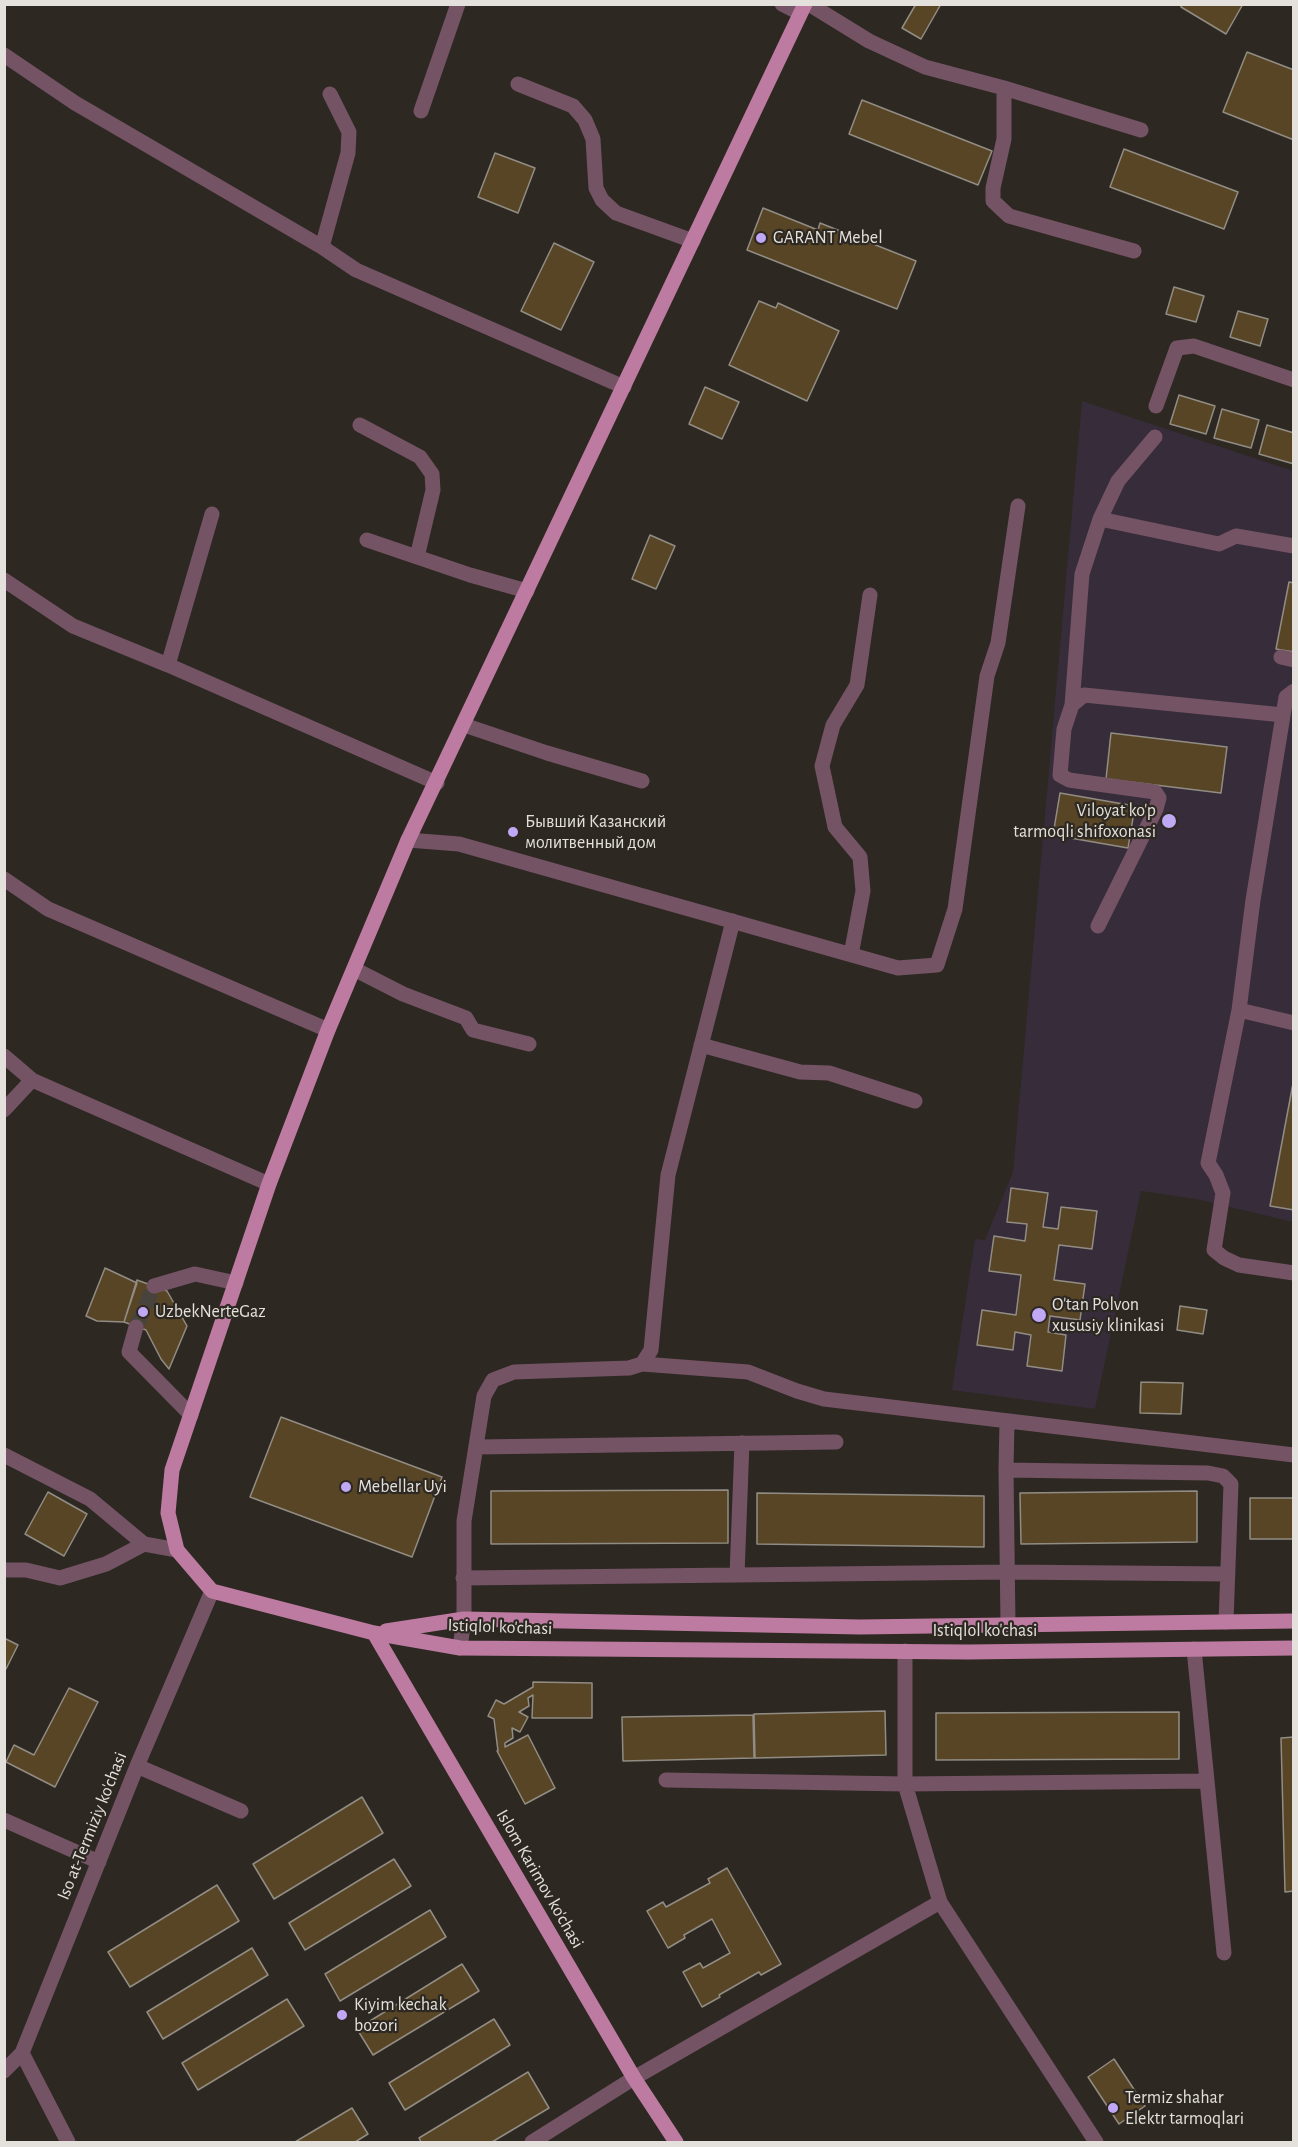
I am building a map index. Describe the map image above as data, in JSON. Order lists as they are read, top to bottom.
{
  "streets": {
    "main road": ["Istiqlol ko'chasi", "Islom Karimov ko'chasi"],
    "street": ["Iso at-Termiziy ko'chasi"]
  },
  "crossings": [
    ["Istiqlol ko'chasi", "Islom Karimov ko'chasi"]
  ],
  "places": [
    "GARANT Mebel",
    "Viloyat ko'p tarmoqli shifoxonasi",
    "Бывший Казанский молитвенный дом",
    "UzbekNerteGaz",
    "O'tan Polvon xususiy klinikasi",
    "Mebellar Uyi",
    "Kiyim kechak bozori",
    "Termiz shahar Elektr tarmoqlari"
  ]
}
